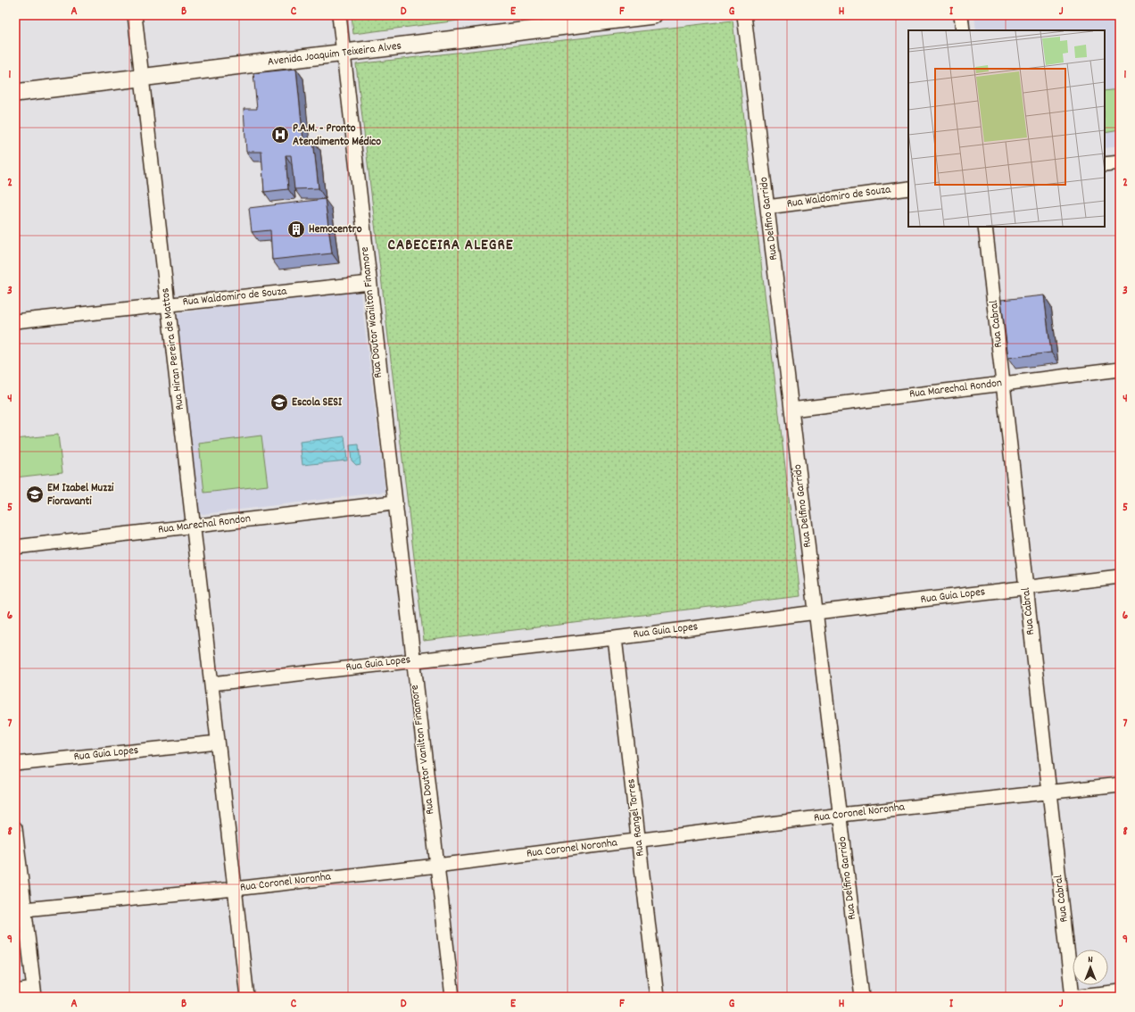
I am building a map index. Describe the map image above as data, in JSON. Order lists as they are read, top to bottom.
{
  "streets": {
    "street": [
      "Avenida Joaquim Teixeira Alves",
      "Rua Waldomiro de Souza",
      "Rua Delfino Garrido",
      "Rua Doutor Wanilton Finamore",
      "Rua Cabral",
      "Rua Hiran Pereira de Mattos",
      "Rua Marechal Rondon",
      "Rua Guia Lopes",
      "Rua Doutor Vanilton Finamore",
      "Rua Coronel Noronha",
      "Rua Rangel Torres"
    ]
  },
  "crossings": [
    ["Avenida Joaquim Teixeira Alves", "Rua Doutor Wanilton Finamore"],
    ["Avenida Joaquim Teixeira Alves", "Rua Hiran Pereira de Mattos"],
    ["Rua Waldomiro de Souza", "Rua Delfino Garrido"],
    ["Rua Waldomiro de Souza", "Rua Doutor Wanilton Finamore"],
    ["Rua Waldomiro de Souza", "Rua Hiran Pereira de Mattos"],
    ["Rua Delfino Garrido", "Rua Marechal Rondon"],
    ["Rua Delfino Garrido", "Rua Guia Lopes"],
    ["Rua Delfino Garrido", "Rua Coronel Noronha"],
    ["Rua Doutor Wanilton Finamore", "Rua Marechal Rondon"],
    ["Rua Doutor Wanilton Finamore", "Rua Doutor Vanilton Finamore"],
    ["Rua Cabral", "Rua Marechal Rondon"],
    ["Rua Cabral", "Rua Guia Lopes"],
    ["Rua Cabral", "Rua Coronel Noronha"],
    ["Rua Hiran Pereira de Mattos", "Rua Marechal Rondon"],
    ["Rua Hiran Pereira de Mattos", "Rua Guia Lopes"],
    ["Rua Hiran Pereira de Mattos", "Rua Coronel Noronha"],
    ["Rua Marechal Rondon", "Rua Doutor Vanilton Finamore"],
    ["Rua Guia Lopes", "Rua Doutor Vanilton Finamore"],
    ["Rua Guia Lopes", "Rua Rangel Torres"],
    ["Rua Doutor Vanilton Finamore", "Rua Coronel Noronha"],
    ["Rua Coronel Noronha", "Rua Rangel Torres"]
  ],
  "districts": ["CABECEIRA ALEGRE"],
  "places": {
    "hospital": ["P.A.M. - Pronto Atendimento Médico"],
    "building": ["Hemocentro"],
    "school or university": ["Escola SESI", "EM Izabel Muzzi Fioravanti"]
  },
  "north": "top",
  "grid": {
    "columns": [
      "A",
      "B",
      "C",
      "D",
      "E",
      "F",
      "G",
      "H",
      "I",
      "J"
    ],
    "rows": [
      "1",
      "2",
      "3",
      "4",
      "5",
      "6",
      "7",
      "8",
      "9"
    ]
  }
}
